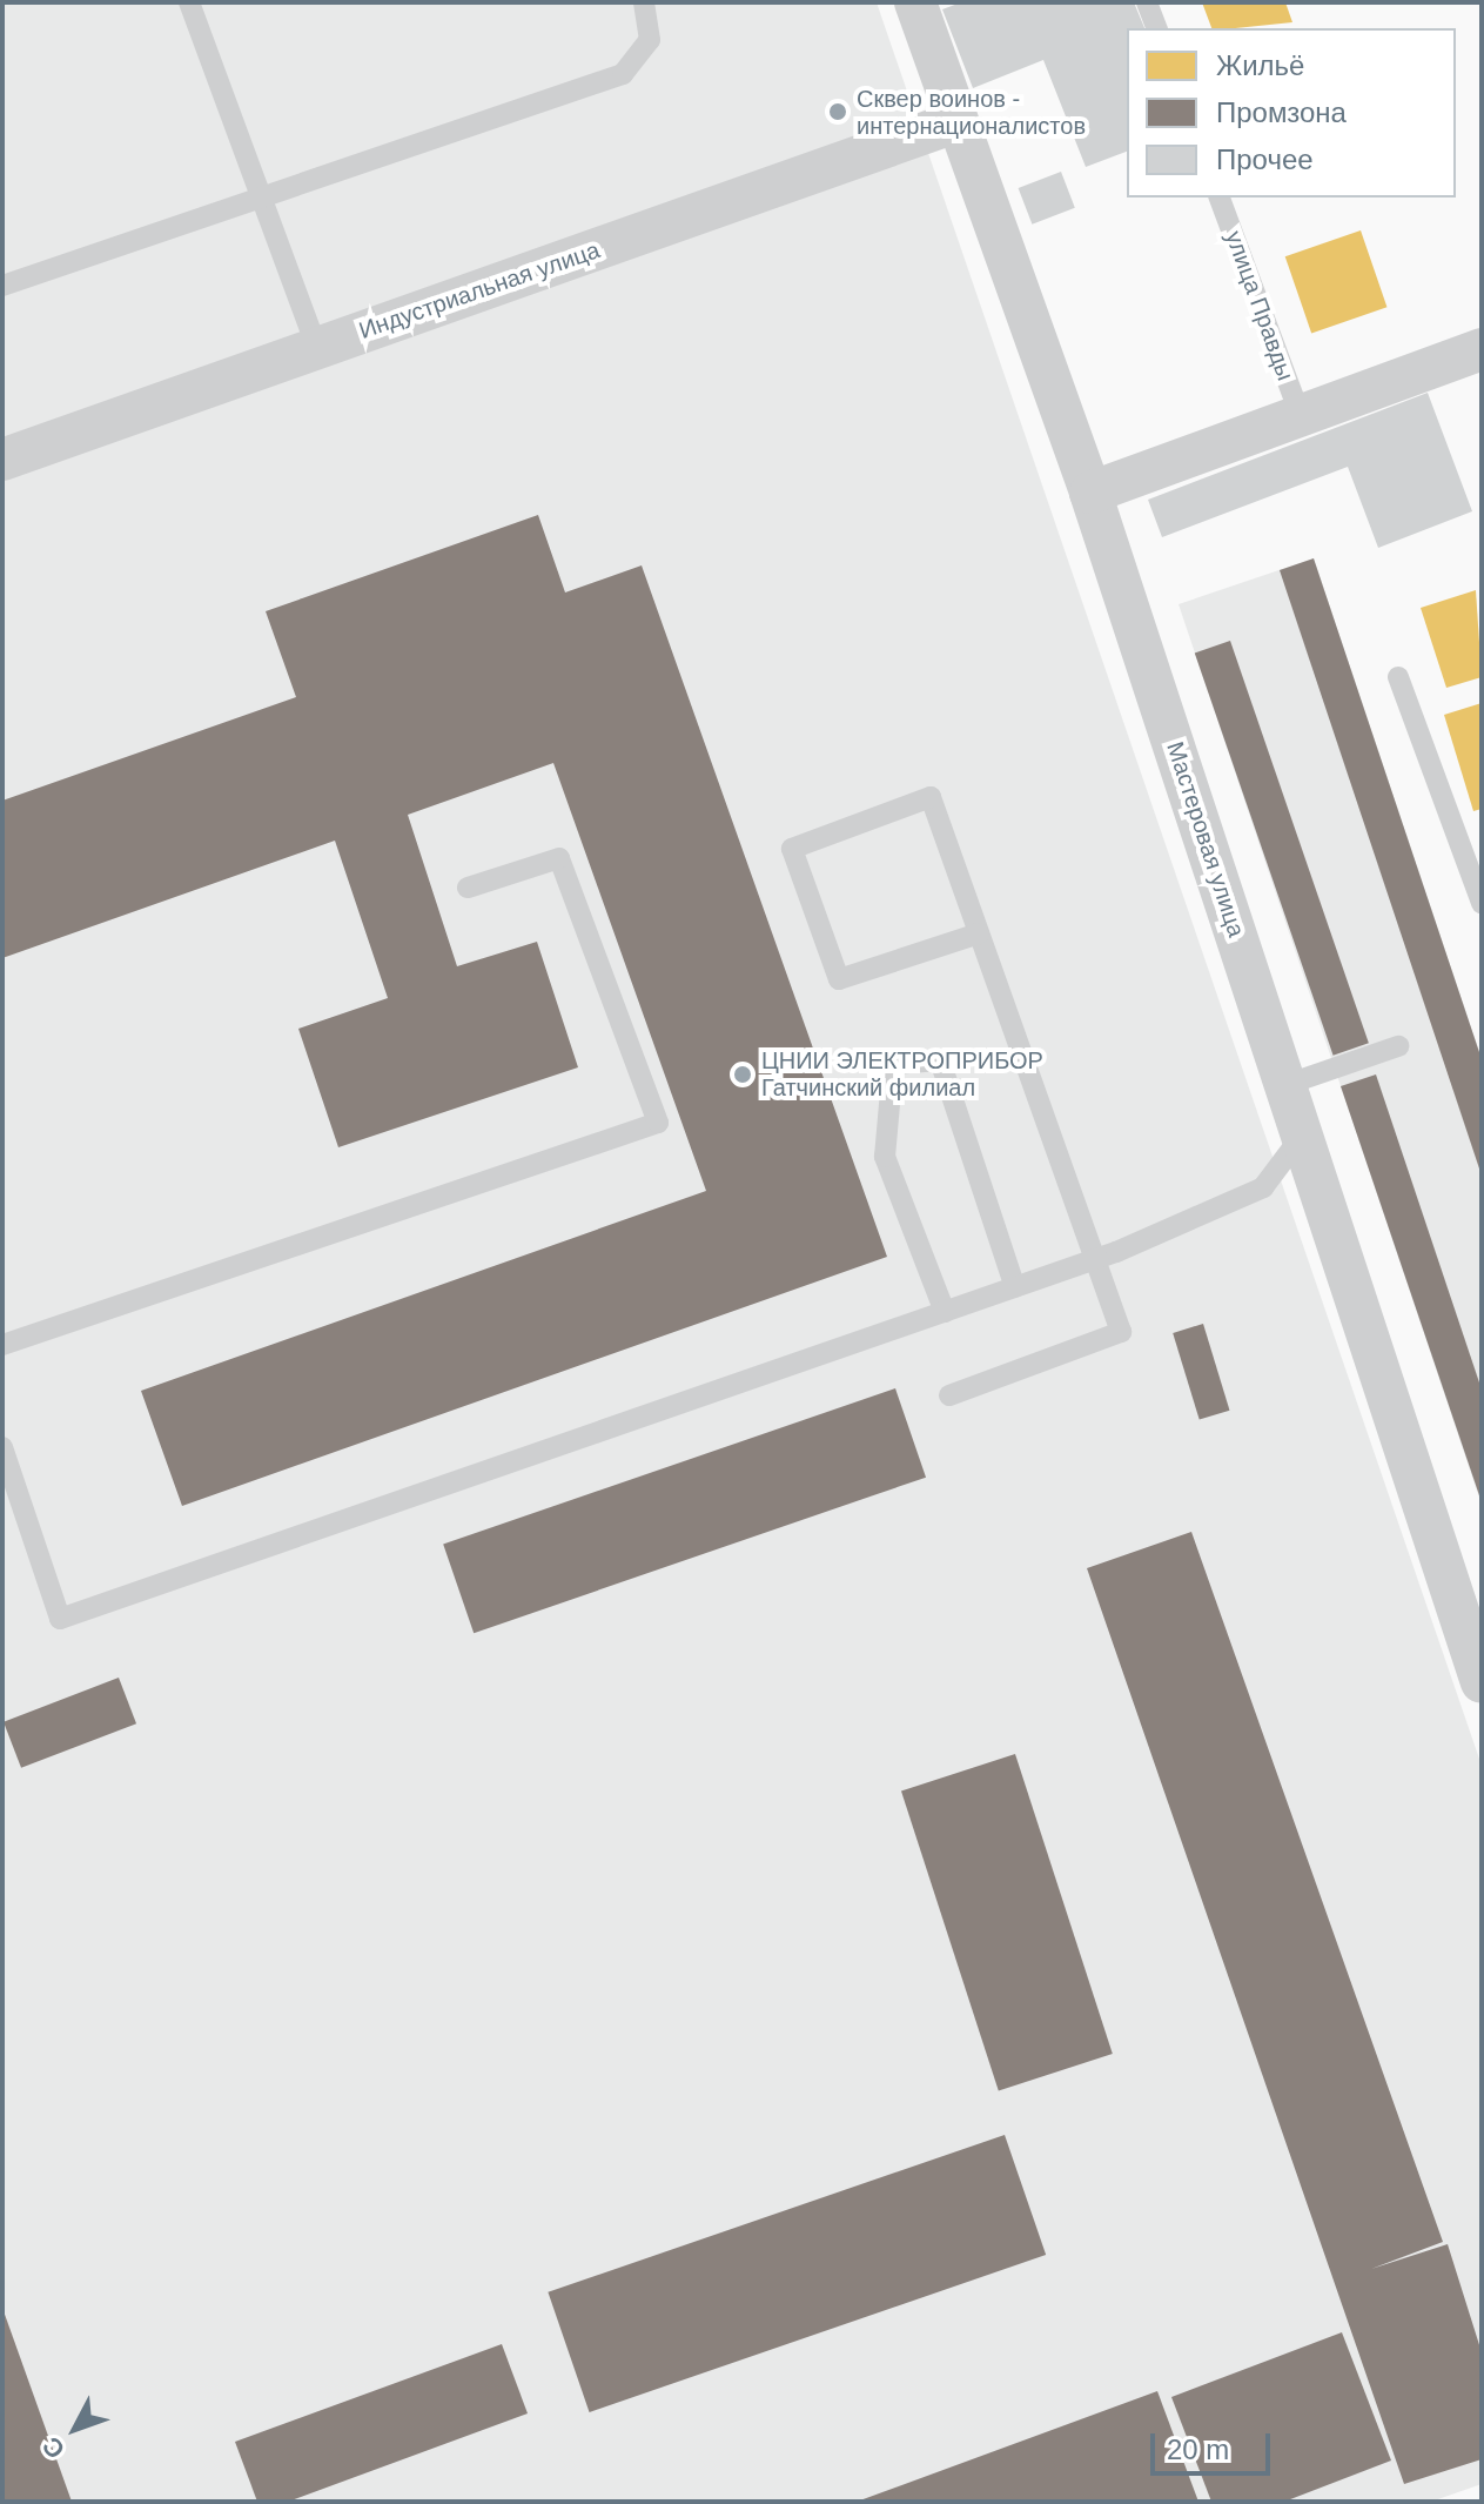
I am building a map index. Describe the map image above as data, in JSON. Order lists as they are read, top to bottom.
{
  "streets": {
    "street": ["Индустриальная улица", "Мастеровая улица"],
    "lane": ["улица Правды"]
  },
  "crossings": [
    ["Индустриальная улица", "Мастеровая улица"]
  ],
  "places": ["Сквер воинов - интернационалистов", "ЦНИИ ЭЛЕКТРОПРИБОР Гатчинский филиал"],
  "legend": ["Жильё", "Промзона", "Прочее"],
  "scale_bar": "20 m",
  "north": "bottom left"
}
